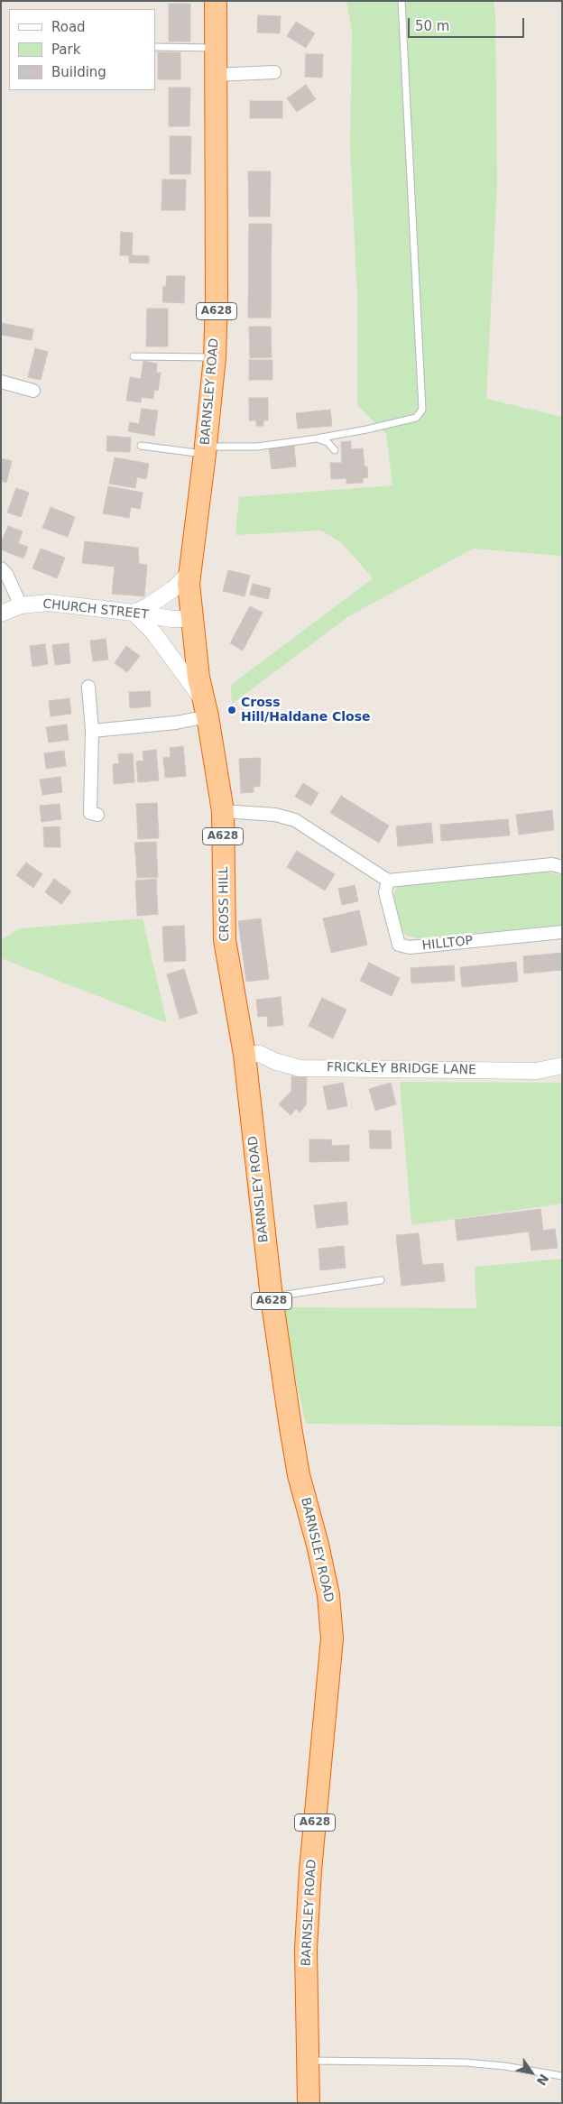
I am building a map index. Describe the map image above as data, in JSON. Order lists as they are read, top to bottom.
{
  "streets": {
    "highway": ["A628", "BARNSLEY ROAD", "CROSS HILL"],
    "street": ["CHURCH STREET", "HILLTOP", "FRICKLEY BRIDGE LANE"]
  },
  "crossings": [
    ["BARNSLEY ROAD", "CHURCH STREET"],
    ["BARNSLEY ROAD", "CROSS HILL"],
    ["BARNSLEY ROAD", "FRICKLEY BRIDGE LANE"],
    ["CHURCH STREET", "CROSS HILL"],
    ["CROSS HILL", "FRICKLEY BRIDGE LANE"]
  ],
  "places": ["Cross Hill/Haldane Close"],
  "legend": ["Road", "Park", "Building"],
  "scale_bar": "50 m",
  "north": "bottom right"
}
